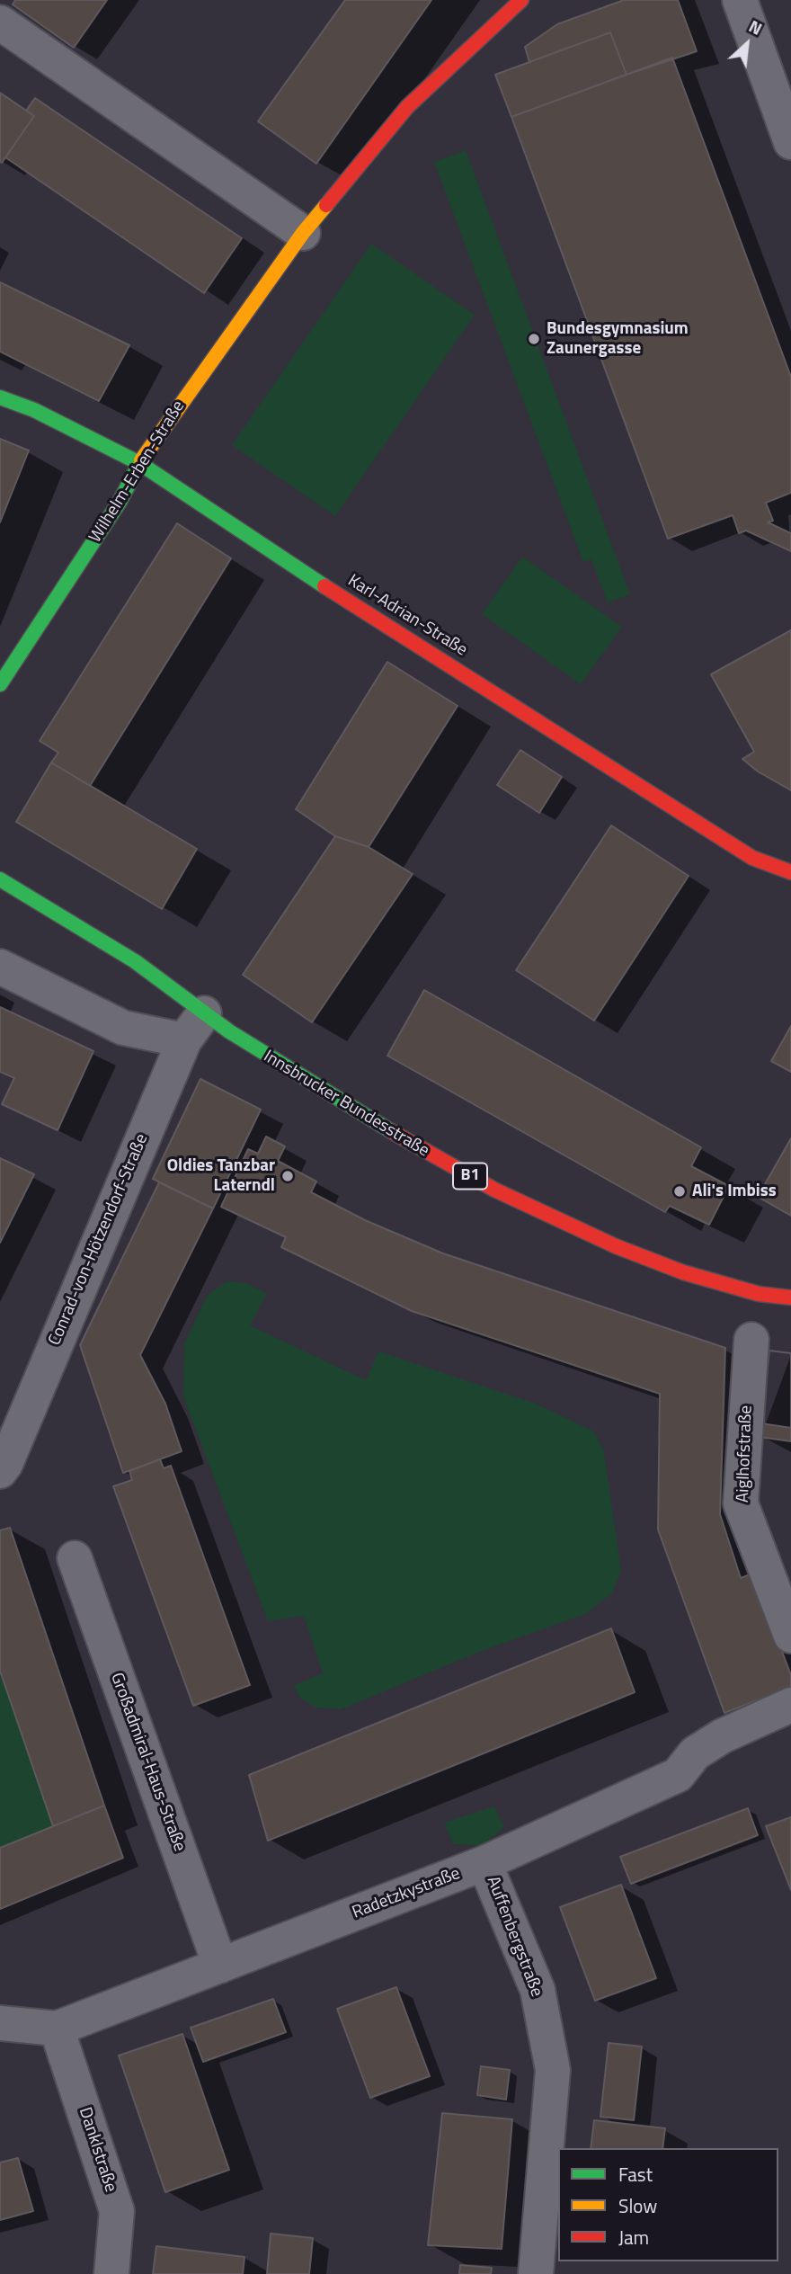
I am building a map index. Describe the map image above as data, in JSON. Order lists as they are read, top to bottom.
{
  "streets": {
    "street": [
      "Wilhelm-Erben-Straße",
      "Karl-Adrian-Straße",
      "Innsbrucker Bundesstraße",
      "B1",
      "Conrad-von-Hötzendorf-Straße",
      "Aiglhofstraße",
      "Großadmiral-Haus-Straße",
      "Radetzkystraße",
      "Auffenbergstraße",
      "Danklstraße"
    ]
  },
  "crossings": [
    ["Wilhelm-Erben-Straße", "Karl-Adrian-Straße"],
    ["Innsbrucker Bundesstraße", "Conrad-von-Hötzendorf-Straße"],
    ["Großadmiral-Haus-Straße", "Radetzkystraße"],
    ["Radetzkystraße", "Auffenbergstraße"],
    ["Radetzkystraße", "Danklstraße"]
  ],
  "places": ["Bundesgymnasium Zaunergasse", "Oldies Tanzbar Laterndl", "Ali's Imbiss"],
  "legend": ["Fast", "Slow", "Jam"],
  "north": "top right"
}
